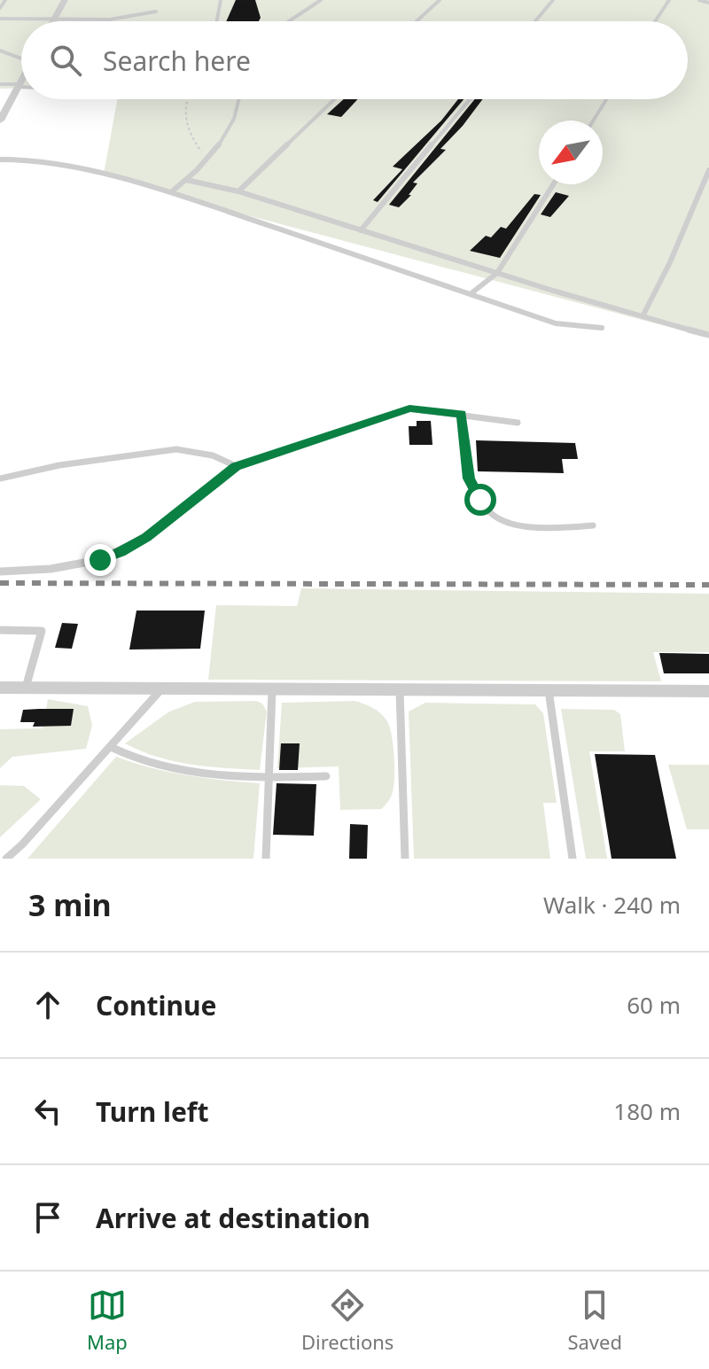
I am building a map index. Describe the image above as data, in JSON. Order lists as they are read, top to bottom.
{
  "north": "bottom left",
  "page": {
    "search": "Search here",
    "heading": ["3 min", "Walk · 240 m"],
    "list": [
      ["Continue", "60 m"],
      ["Turn left", "180 m"],
      "Arrive at destination"
    ],
    "nav": ["Map", "Directions", "Saved"]
  }
}
